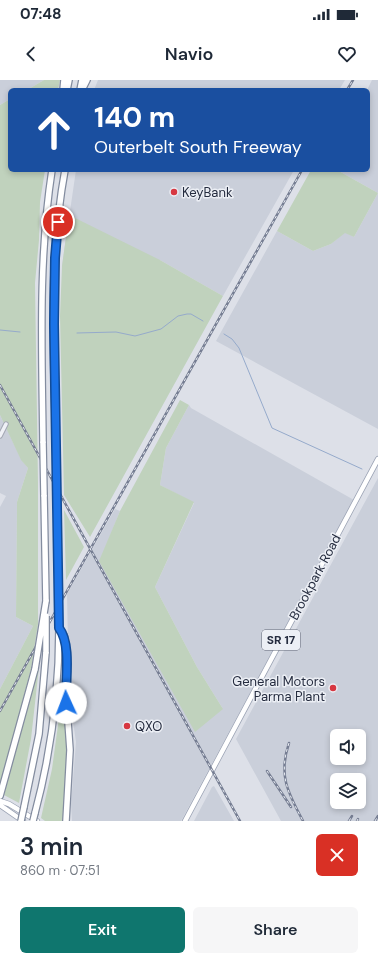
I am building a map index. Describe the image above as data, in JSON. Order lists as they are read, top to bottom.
{
  "streets": {
    "main road": ["Brookpark Road", "SR 17"]
  },
  "places": ["KeyBank", "General Motors Parma Plant", "QXO"],
  "page": {
    "status": "07:48",
    "header": "Navio",
    "turn": ["140 m", "Outerbelt South Freeway"],
    "heading": ["3 min", "860 m · 07:51"],
    "buttons": ["Exit", "Share"]
  }
}
